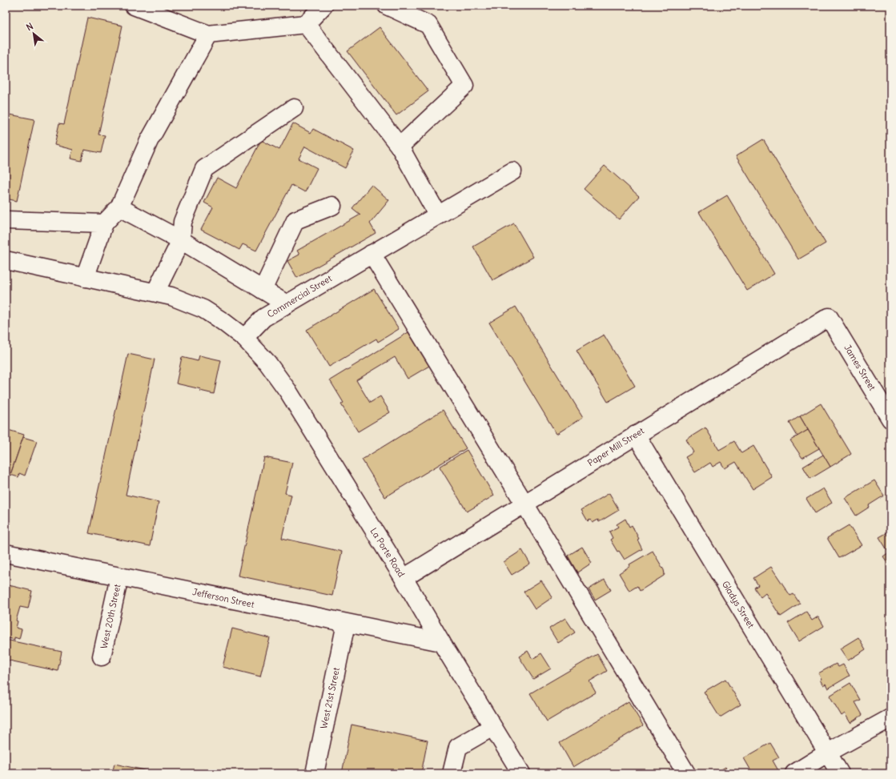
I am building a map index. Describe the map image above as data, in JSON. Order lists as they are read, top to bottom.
{
  "streets": {
    "street": [
      "Commercial Street",
      "James Street",
      "Paper Mill Street",
      "La Porte Road",
      "Jefferson Street",
      "Gladys Street",
      "West 20th Street",
      "West 21st Street"
    ]
  },
  "crossings": [
    ["Commercial Street", "La Porte Road"],
    ["James Street", "Paper Mill Street"],
    ["Paper Mill Street", "La Porte Road"],
    ["Paper Mill Street", "Gladys Street"],
    ["La Porte Road", "Jefferson Street"],
    ["Jefferson Street", "West 20th Street"],
    ["Jefferson Street", "West 21st Street"]
  ],
  "north": "top left"
}
